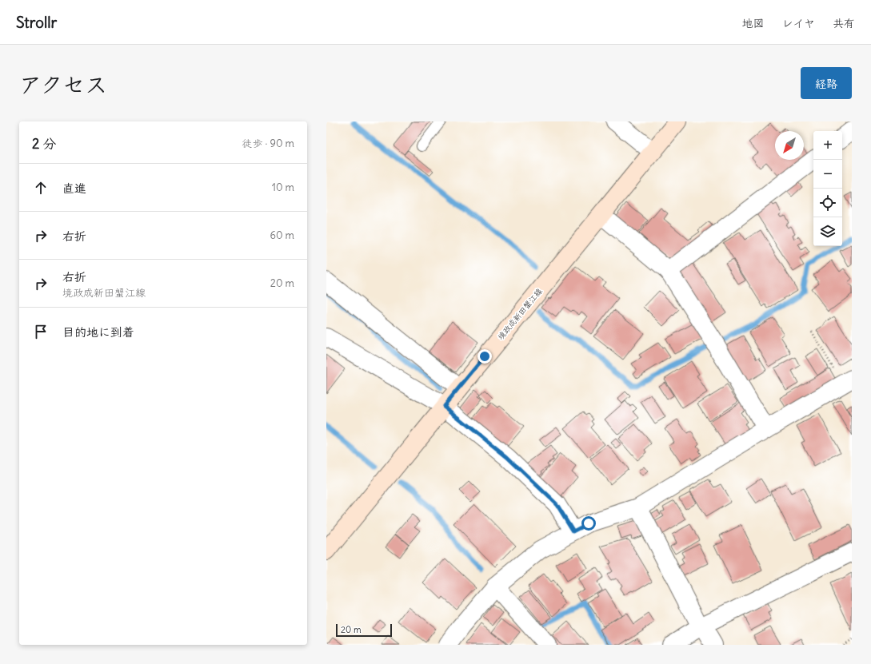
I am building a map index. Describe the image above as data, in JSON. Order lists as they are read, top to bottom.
{
  "streets": {
    "main road": ["境政成新田蟹江線"]
  },
  "scale_bar": "20 m",
  "north": "bottom left",
  "page": {
    "header": "Strollr",
    "nav": ["地図", "レイヤ", "共有"],
    "title": "アクセス",
    "buttons": "経路",
    "heading": ["2 分", "徒歩 · 90 m"],
    "map_buttons": ["+", "−"],
    "list": [
      ["直進", "10 m"],
      ["右折", "60 m"],
      ["右折", "境政成新田蟹江線", "20 m"],
      "目的地に到着"
    ],
    "scale": "20 m"
  }
}
